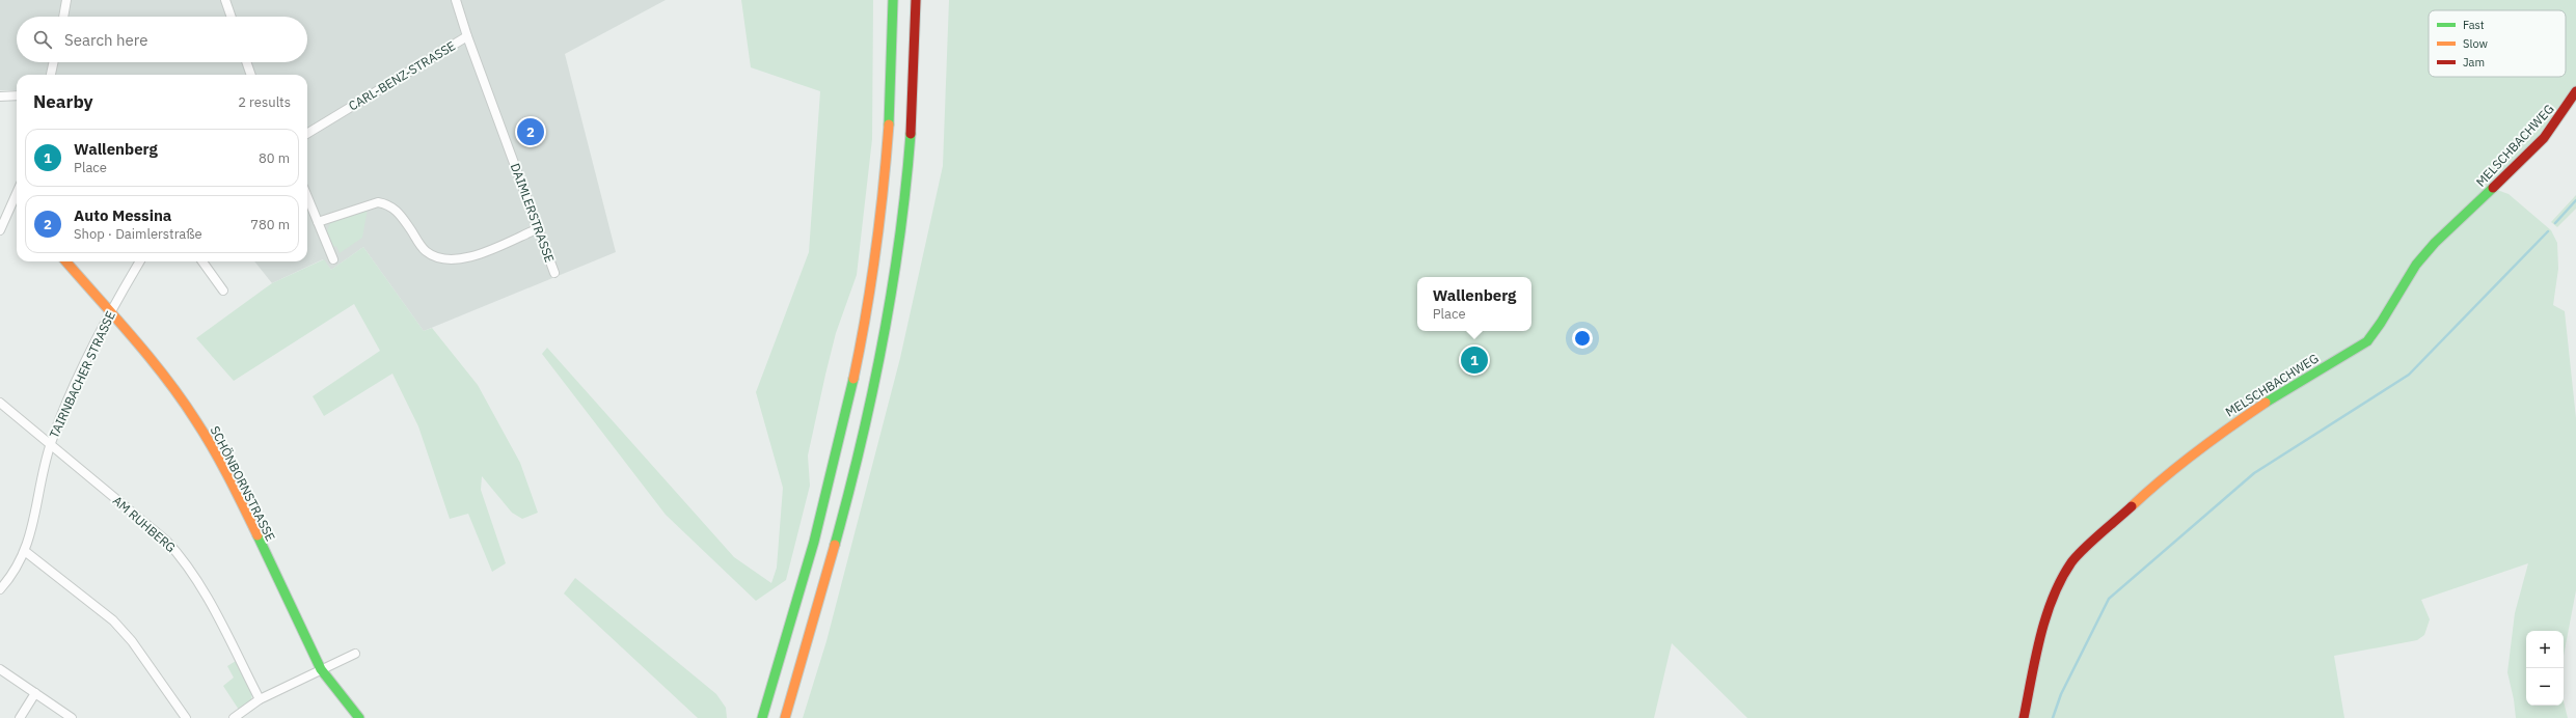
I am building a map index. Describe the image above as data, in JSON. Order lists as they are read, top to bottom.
{
  "streets": {
    "main road": ["MELSCHBACHWEG", "SCHÖNBORNSTRASSE"],
    "street": [
      "CARL-BENZ-STRASSE",
      "DAIMLERSTRASSE",
      "TAIRNBACHER STRASSE",
      "AM RUHBERG"
    ]
  },
  "crossings": [
    ["CARL-BENZ-STRASSE", "DAIMLERSTRASSE"],
    ["TAIRNBACHER STRASSE", "SCHÖNBORNSTRASSE"],
    ["TAIRNBACHER STRASSE", "AM RUHBERG"]
  ],
  "legend": ["Fast", "Slow", "Jam"],
  "page": {
    "search": "Search here",
    "heading": ["Nearby", "2 results"],
    "pins": ["2", "1"],
    "list": [
      {
        "mark": "1",
        "name": "Wallenberg",
        "note": "Place",
        "value": "80 m"
      },
      {
        "mark": "2",
        "name": "Auto Messina",
        "note": "Shop · Daimlerstraße",
        "value": "780 m"
      }
    ],
    "popup": ["Wallenberg", "Place"],
    "map_buttons": ["+", "−"]
  }
}
